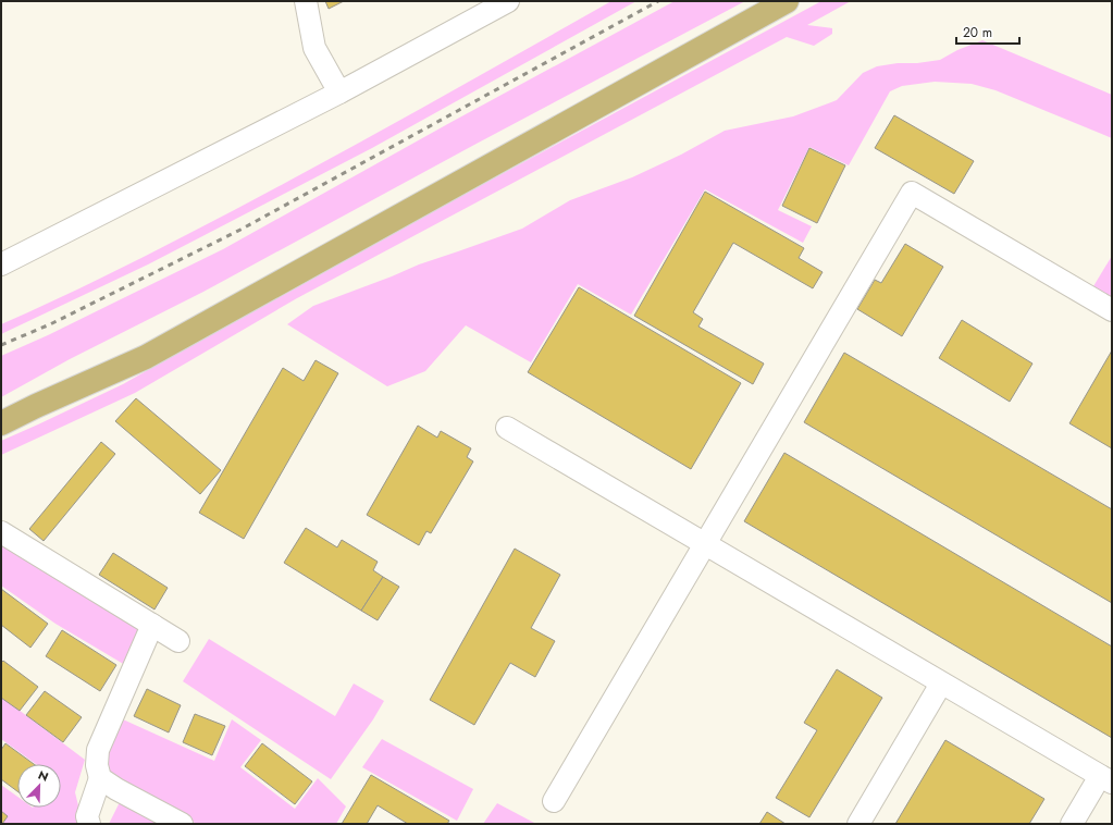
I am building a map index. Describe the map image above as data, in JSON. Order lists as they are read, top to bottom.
{
  "scale_bar": "20 m",
  "north": "top right"
}
